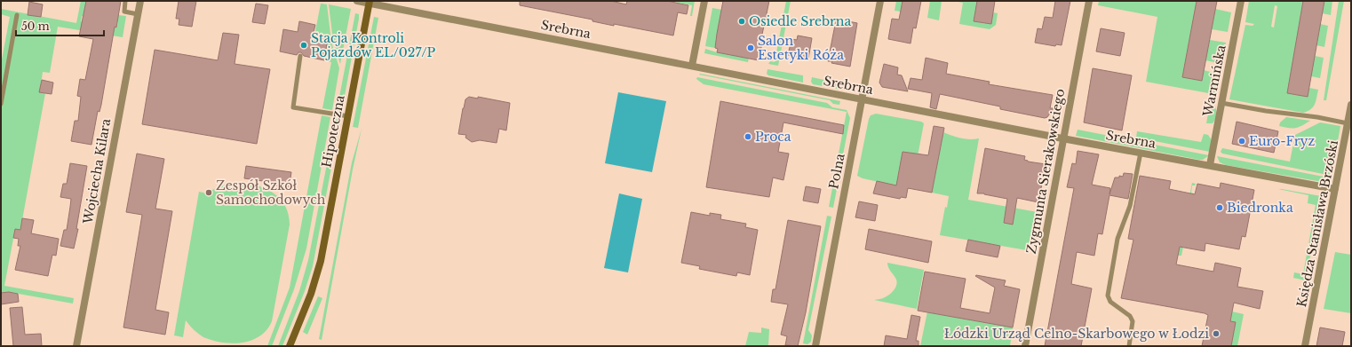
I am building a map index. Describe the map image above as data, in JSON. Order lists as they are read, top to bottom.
{
  "streets": {
    "street": [
      "Srebrna",
      "Warmińska",
      "Hipoteczna",
      "Wojciecha Kilara",
      "Polna",
      "Zygmunta Sierakowskiego",
      "Księdza Stanisława Brzóski"
    ]
  },
  "crossings": [
    ["Srebrna", "Warmińska"],
    ["Srebrna", "Hipoteczna"],
    ["Srebrna", "Polna"],
    ["Srebrna", "Zygmunta Sierakowskiego"],
    ["Srebrna", "Księdza Stanisława Brzóski"]
  ],
  "places": [
    "Osiedle Srebrna",
    "Stacja Kontroli Pojazdów EL/027/P",
    "Salon Estetyki Róża",
    "Proca",
    "Euro-Fryz",
    "Zespół Szkół Samochodowych",
    "Biedronka",
    "Łódzki Urząd Celno-Skarbowego w Łodzi"
  ],
  "scale_bar": "50 m"
}
